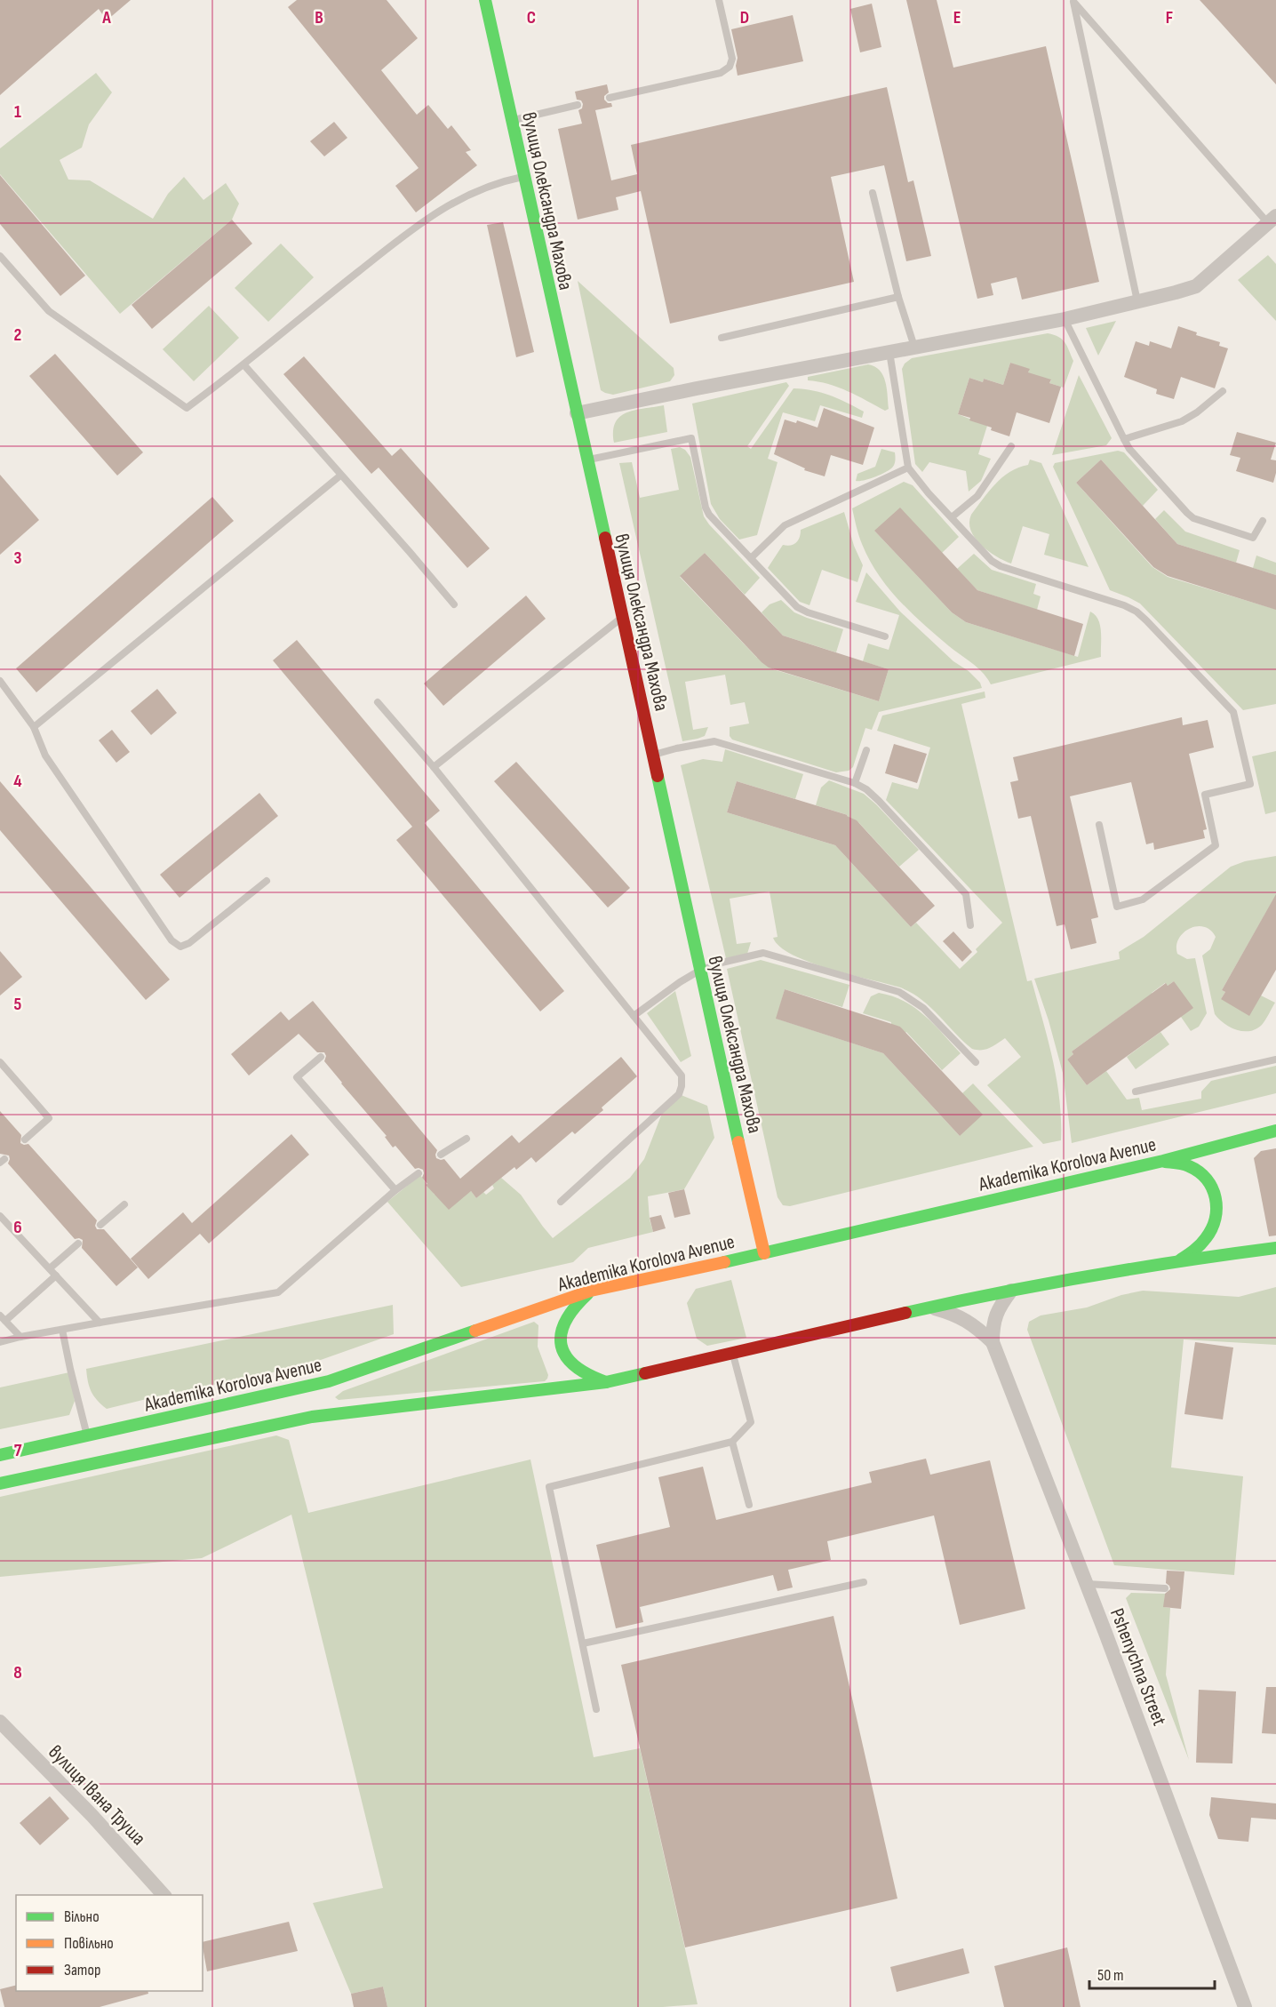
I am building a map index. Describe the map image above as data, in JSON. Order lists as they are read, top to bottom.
{
  "streets": {
    "main road": ["вулиця Олександра Махова", "Akademika Korolova Avenue"],
    "street": ["Pshenychna Street", "вулиця Івана Труша"]
  },
  "crossings": [
    ["вулиця Олександра Махова", "Akademika Korolova Avenue"]
  ],
  "legend": ["Вільно", "Повільно", "Затор"],
  "scale_bar": "50 m",
  "grid": {
    "columns": [
      "A",
      "B",
      "C",
      "D",
      "E",
      "F"
    ],
    "rows": [
      "1",
      "2",
      "3",
      "4",
      "5",
      "6",
      "7",
      "8"
    ]
  }
}
